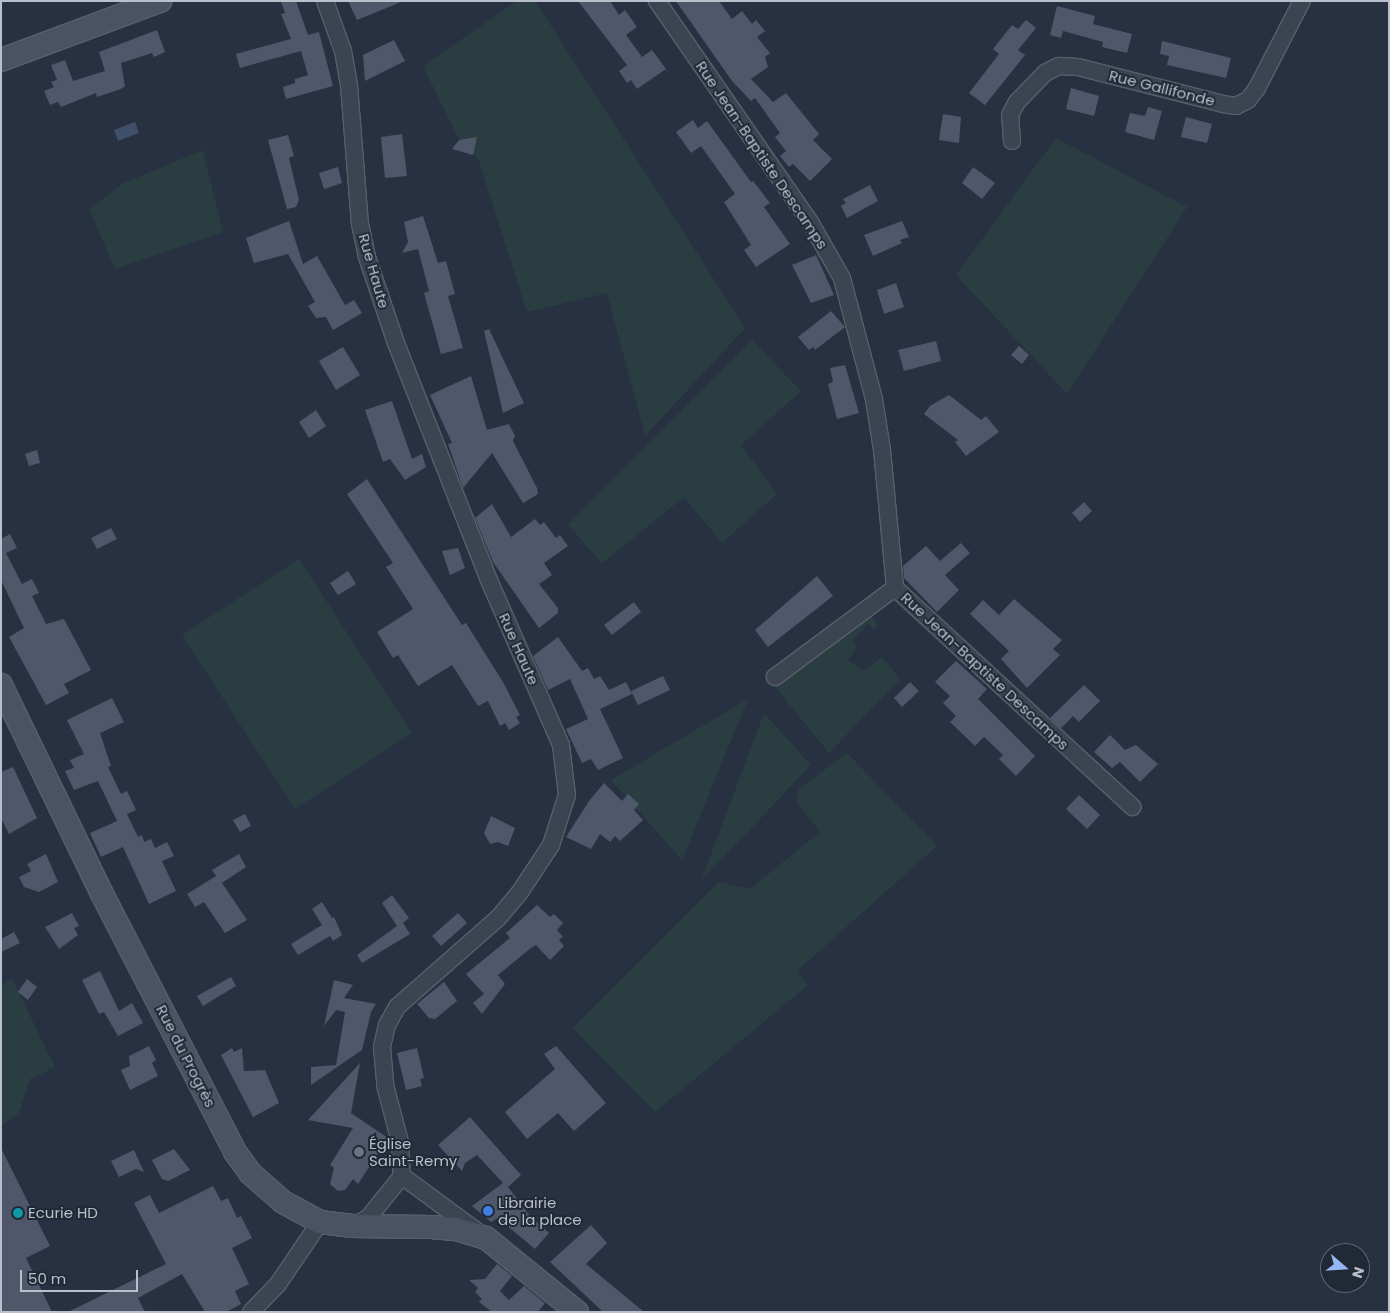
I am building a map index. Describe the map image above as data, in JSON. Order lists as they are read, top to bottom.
{
  "streets": {
    "main road": ["Rue du Progrès"],
    "street": ["Rue Gallifonde", "Rue Jean-Baptiste Descamps", "Rue Haute"]
  },
  "places": ["Église Saint-Remy", "Librairie de la place", "Ecurie HD"],
  "scale_bar": "50 m",
  "north": "right"
}
